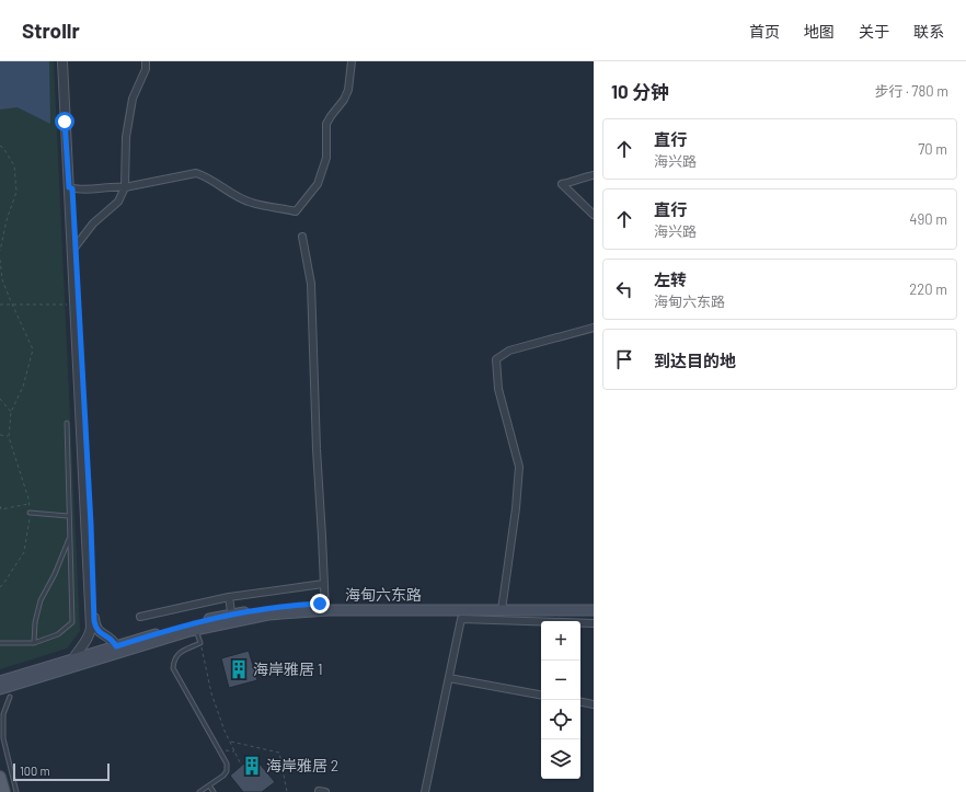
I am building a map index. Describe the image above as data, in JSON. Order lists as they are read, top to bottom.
{
  "streets": {
    "main road": ["海甸六东路"]
  },
  "places": {
    "building": ["海岸雅居 1", "海岸雅居 2"]
  },
  "scale_bar": "100 m",
  "page": {
    "header": "Strollr",
    "nav": [
      "首页",
      "地图",
      "关于",
      "联系"
    ],
    "heading": ["10 分钟", "步行 · 780 m"],
    "list": [
      ["直行", "海兴路", "70 m"],
      ["直行", "海兴路", "490 m"],
      ["左转", "海甸六东路", "220 m"],
      "到达目的地"
    ],
    "map_buttons": ["+", "−"],
    "scale": "100 m"
  }
}
